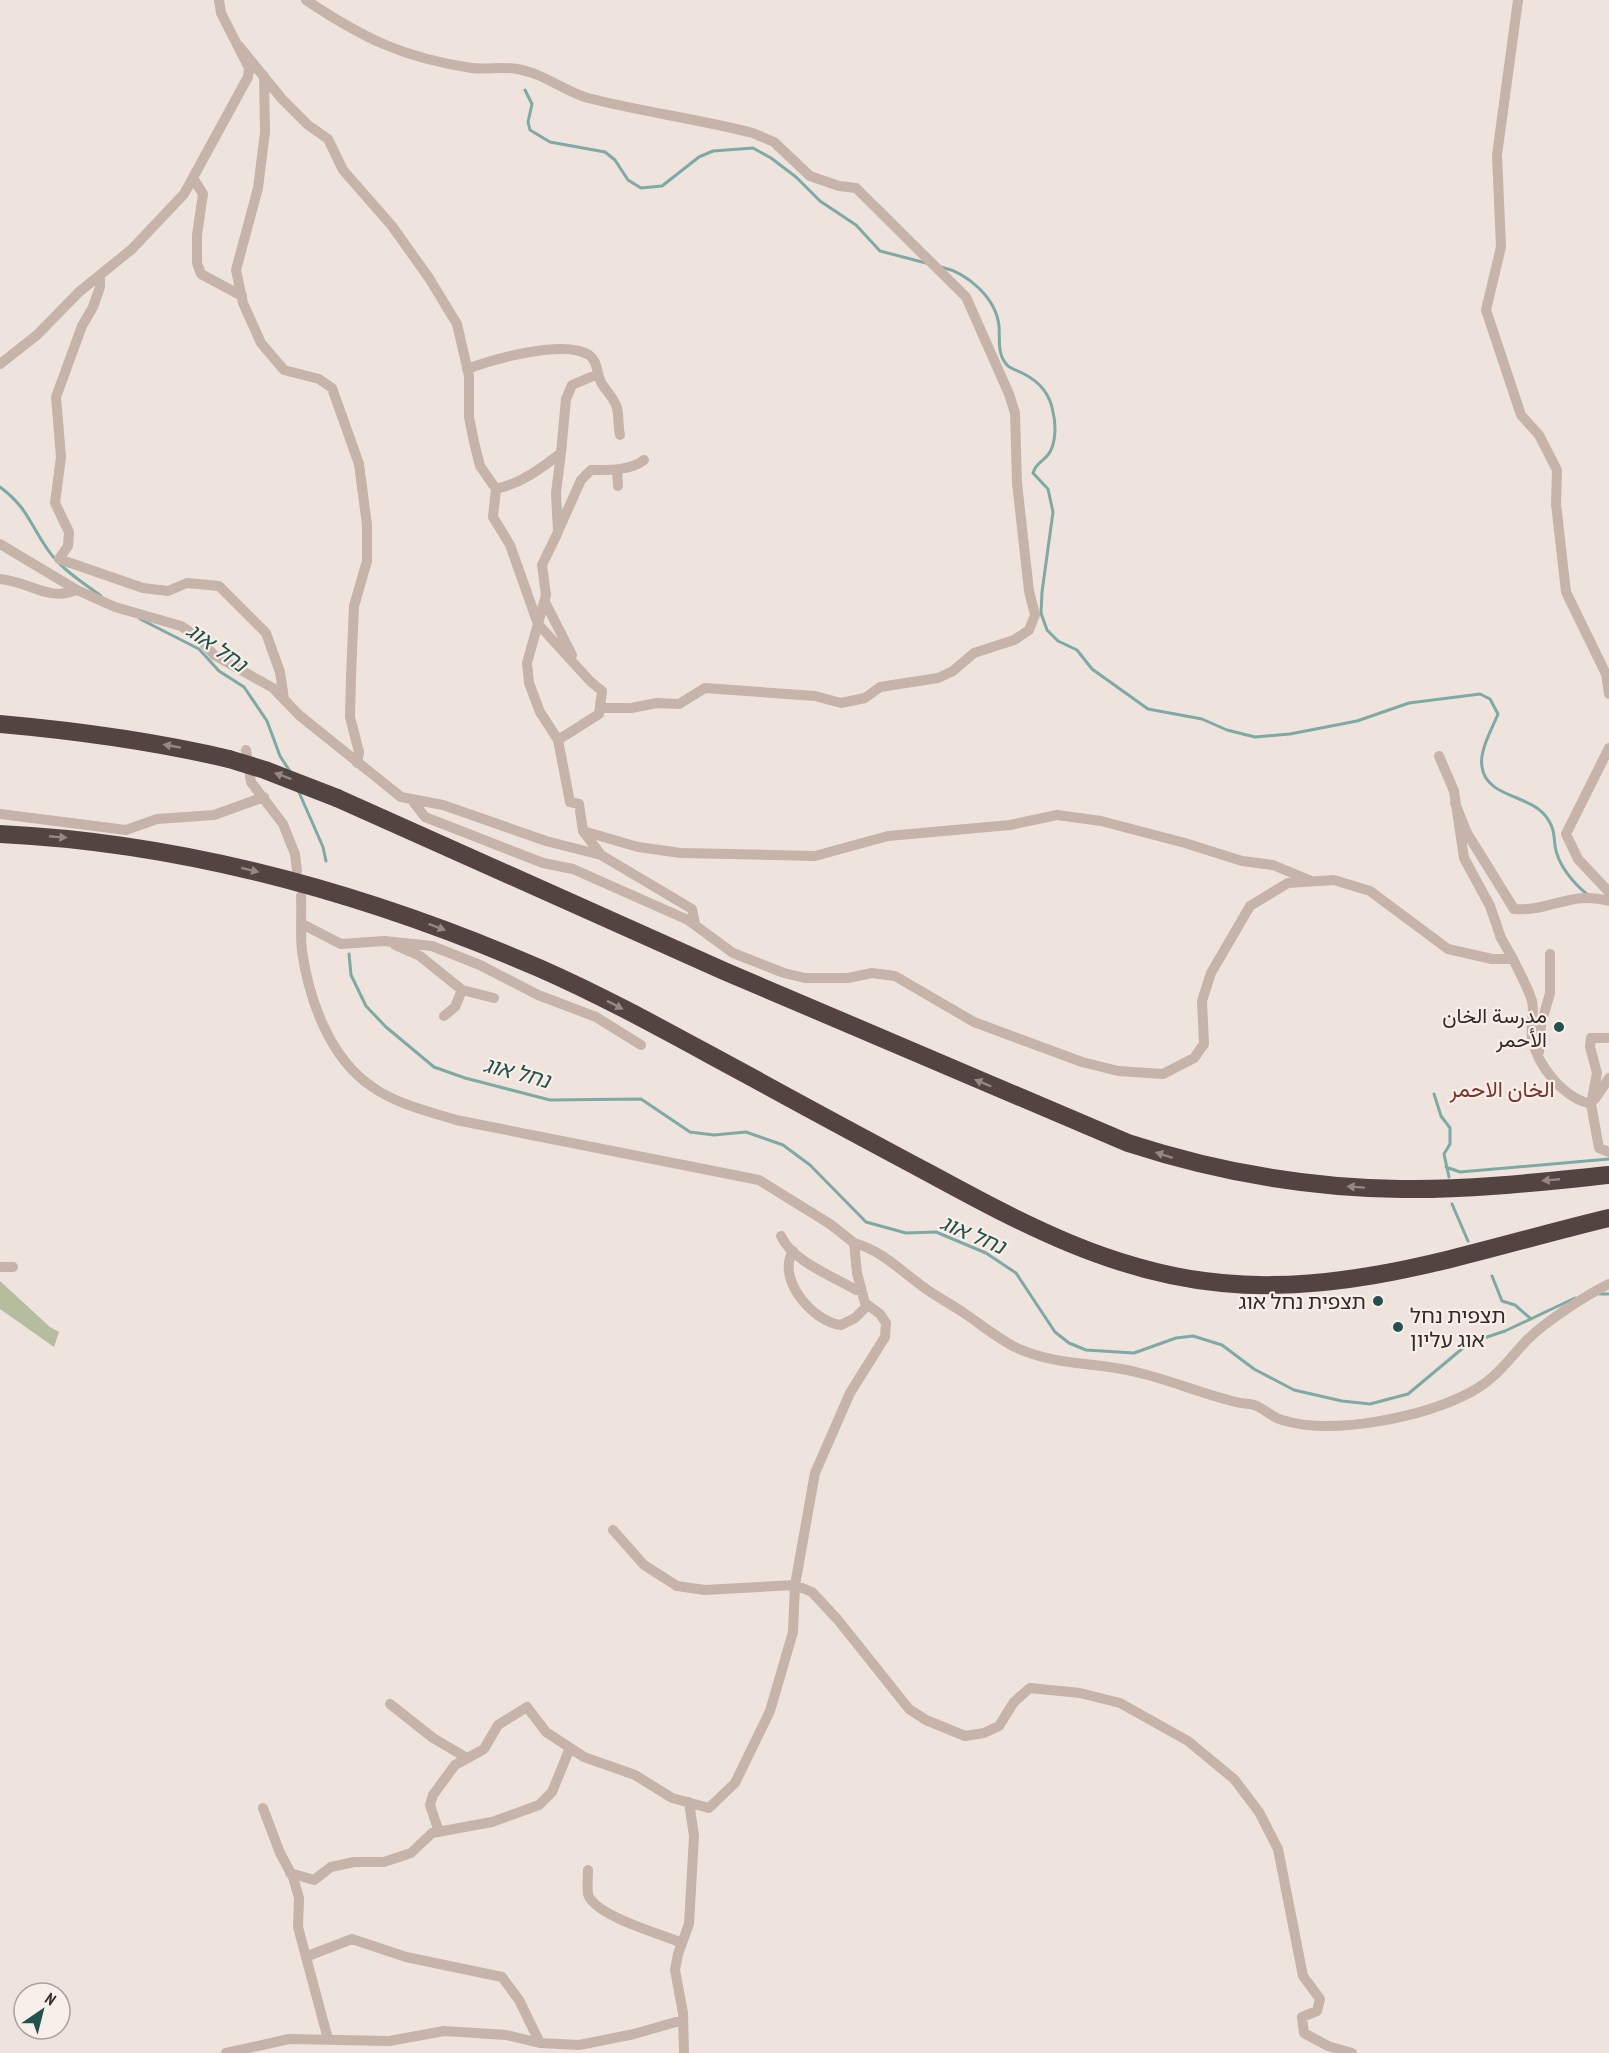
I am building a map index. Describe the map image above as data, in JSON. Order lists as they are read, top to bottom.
{
  "districts": ["الخان الاحمر"],
  "water": ["נחל אוג"],
  "places": ["مدرسة الخان الأحمر", "תצפית נחל אוג", "תצפית נחל אוג עליון"],
  "north": "top right"
}
